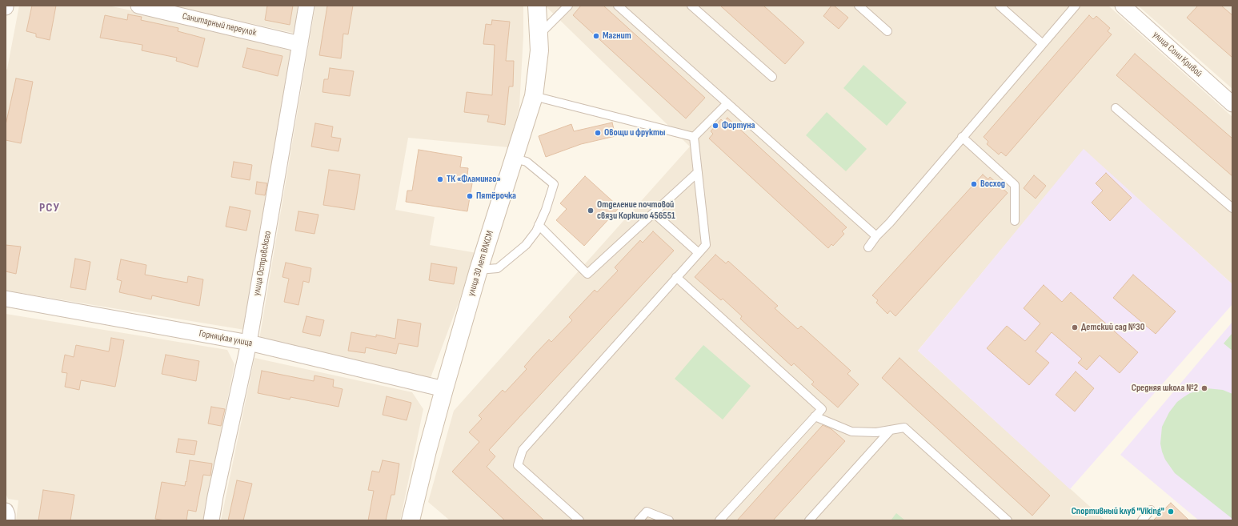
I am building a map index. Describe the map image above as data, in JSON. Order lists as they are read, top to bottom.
{
  "streets": {
    "main road": ["улица 30 лет ВЛКСМ"],
    "street": [
      "Санитарный переулок",
      "улица Сони Кривой",
      "улица Островского",
      "Горняцкая улица"
    ]
  },
  "crossings": [
    ["Санитарный переулок", "улица Островского"],
    ["улица Островского", "Горняцкая улица"],
    ["улица 30 лет ВЛКСМ", "Горняцкая улица"]
  ],
  "districts": ["РСУ"],
  "places": [
    "Магнит",
    "Фортуна",
    "Овощи и фрукты",
    "ТК «Фламинго»",
    "Восход",
    "Пятёрочка",
    "Отделение почтовой связи Коркино 456551",
    "Детский сад №30",
    "Средняя школа №2",
    "Спортивный клуб \"Viking\""
  ]
}
